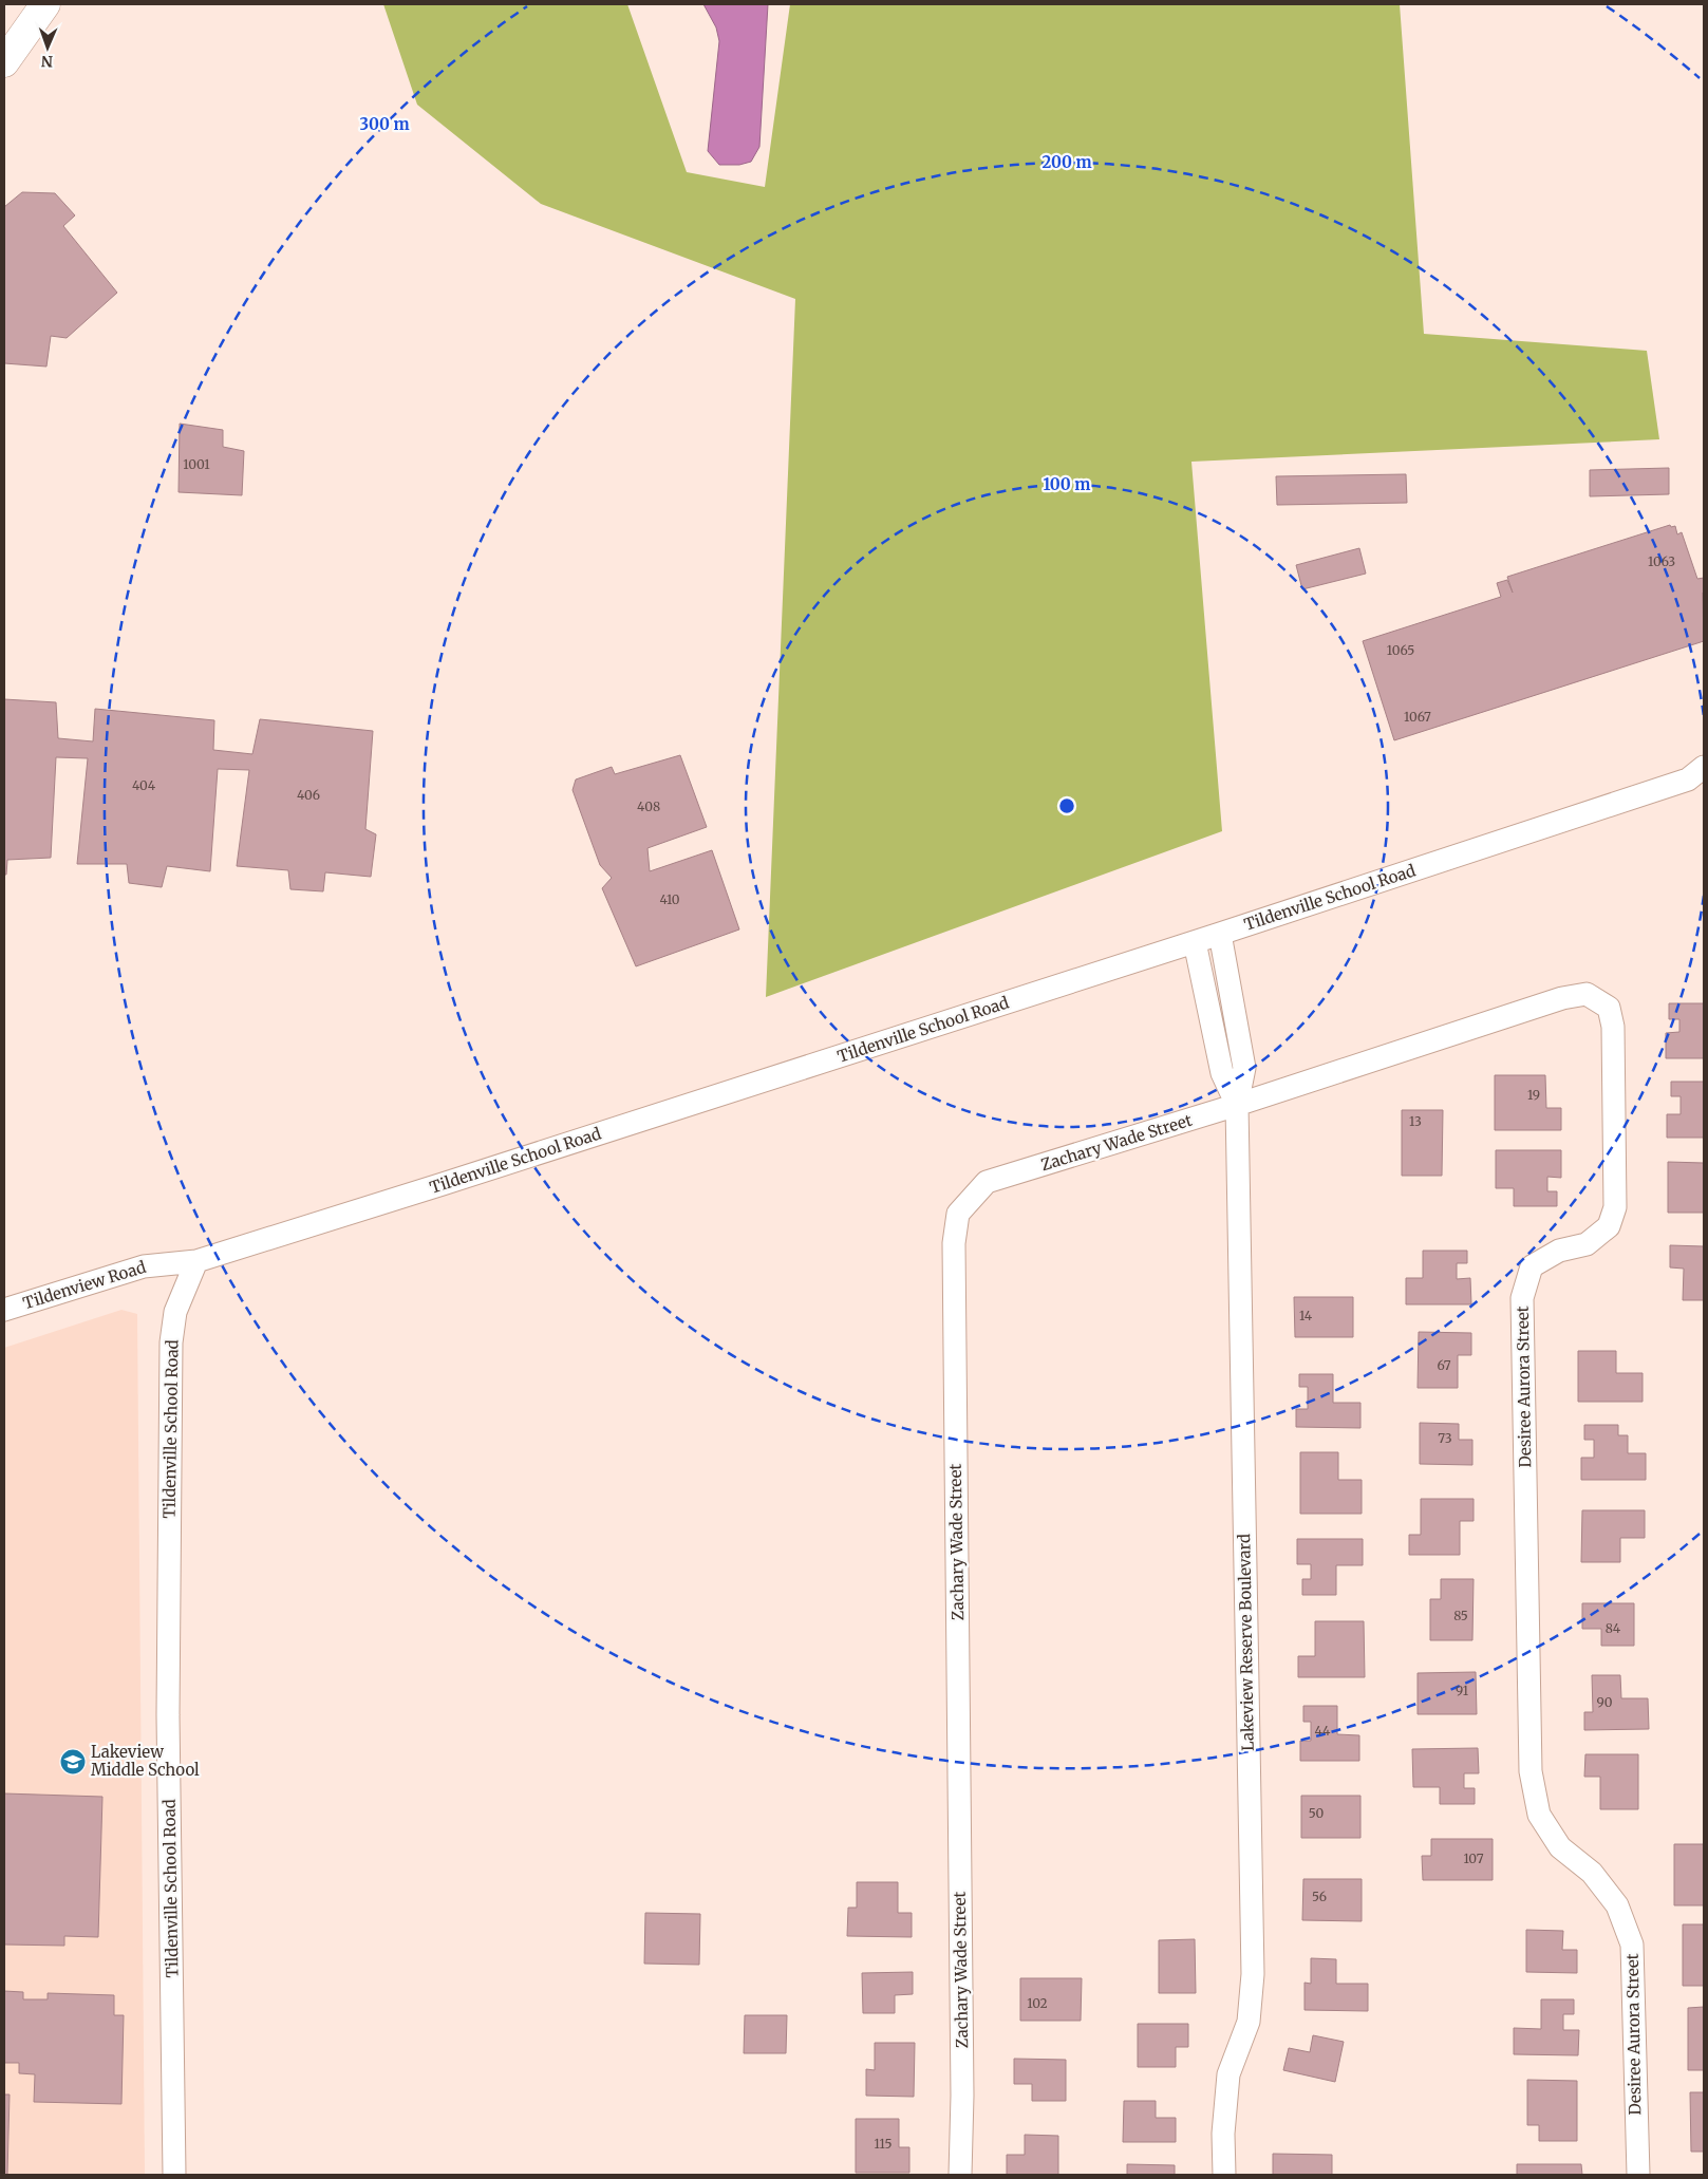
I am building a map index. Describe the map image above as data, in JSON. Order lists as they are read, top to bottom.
{
  "streets": {
    "street": [
      "Tildenville School Road",
      "Zachary Wade Street",
      "Tildenview Road",
      "Desiree Aurora Street",
      "Lakeview Reserve Boulevard"
    ]
  },
  "crossings": [
    ["Tildenville School Road", "Tildenview Road"],
    ["Tildenville School Road", "Lakeview Reserve Boulevard"],
    ["Zachary Wade Street", "Desiree Aurora Street"],
    ["Zachary Wade Street", "Lakeview Reserve Boulevard"],
    ["Desiree Aurora Street", "Lakeview Reserve Boulevard"]
  ],
  "places": {
    "school or university": ["Lakeview Middle School"]
  },
  "house_numbers": [
    "1001",
    "1063",
    "1065",
    "1067",
    "404",
    "406",
    "408",
    "410",
    "19",
    "13",
    "14",
    "67",
    "73",
    "85",
    "84",
    "91",
    "90",
    "44",
    "50",
    "107",
    "56",
    "102",
    "115"
  ],
  "north": "bottom",
  "rings": ["300 m", "200 m", "100 m"]
}
